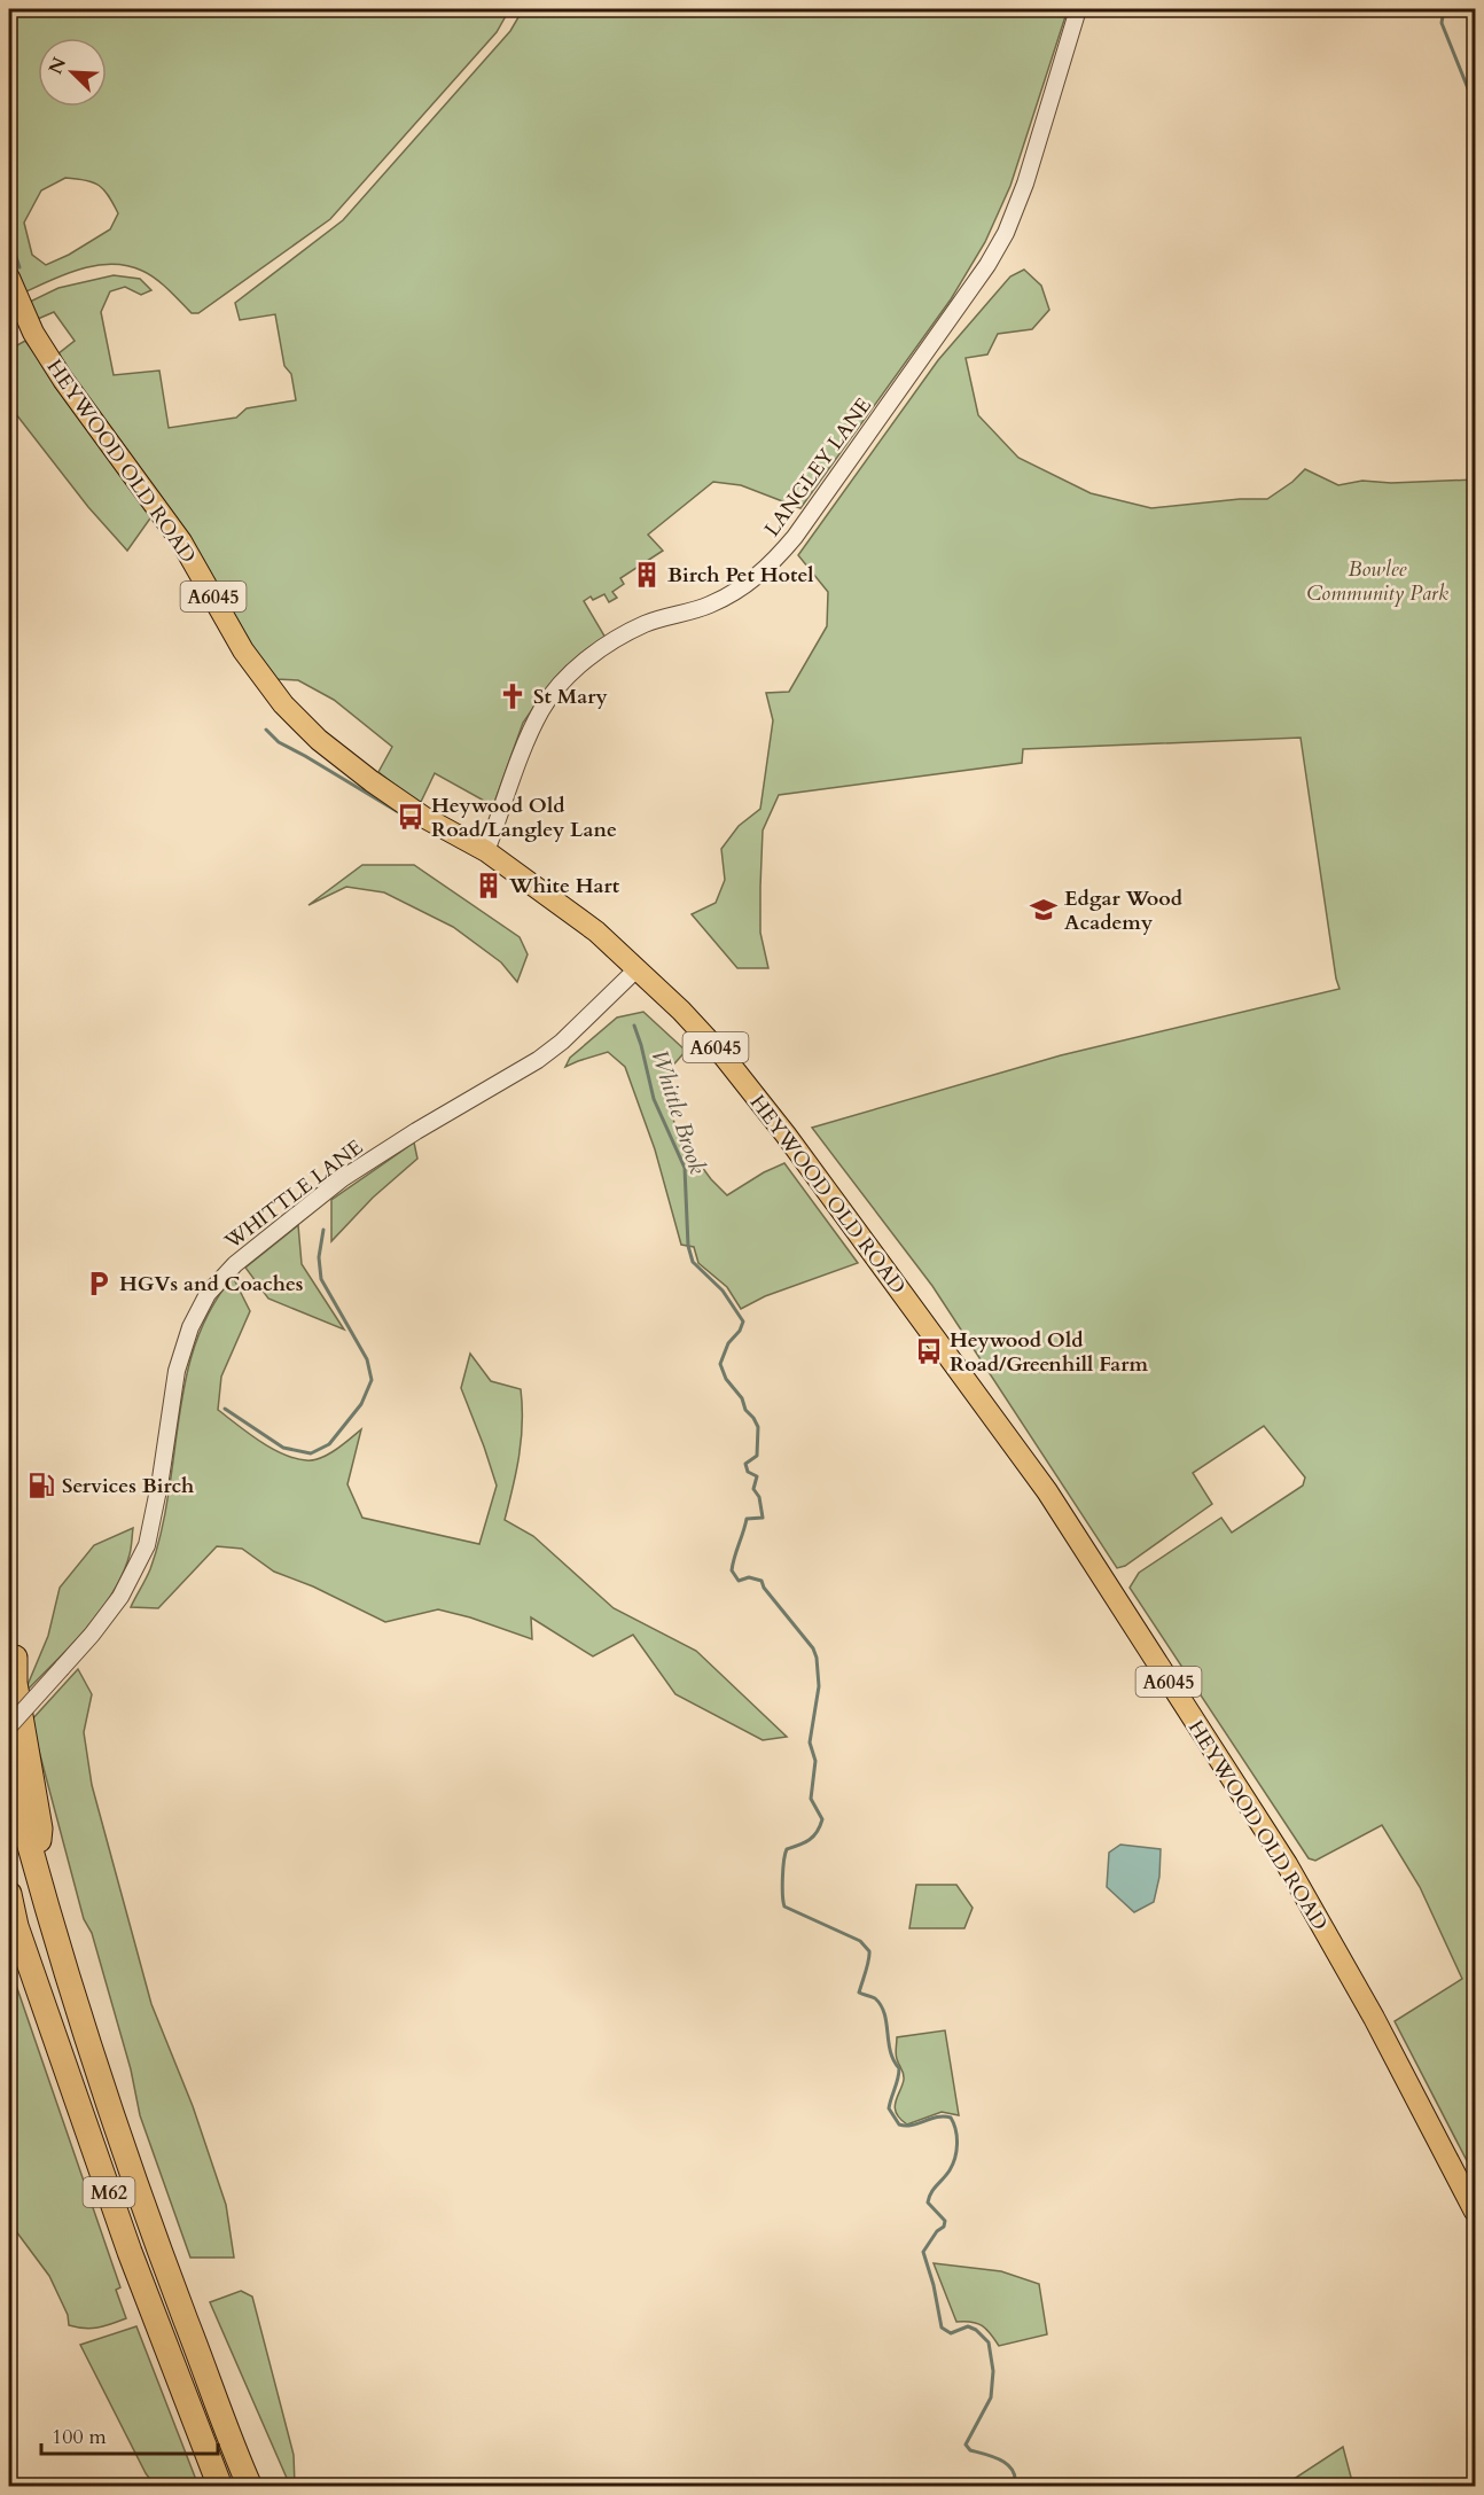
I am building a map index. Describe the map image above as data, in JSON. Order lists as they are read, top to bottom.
{
  "streets": {
    "highway": ["M62"],
    "main road": ["HEYWOOD OLD ROAD", "A6045"],
    "street": ["LANGLEY LANE", "WHITTLE LANE"]
  },
  "crossings": [
    ["HEYWOOD OLD ROAD", "LANGLEY LANE"],
    ["HEYWOOD OLD ROAD", "WHITTLE LANE"]
  ],
  "water": ["Whittle Brook"],
  "parks": ["Bowlee Community Park"],
  "places": {
    "building": ["Birch Pet Hotel", "White Hart"],
    "church": ["St Mary"],
    "bus stop": ["Heywood Old Road/Langley Lane", "Heywood Old Road/Greenhill Farm"],
    "school or university": ["Edgar Wood Academy"],
    "parking": ["HGVs and Coaches"],
    "fuel station": ["Services Birch"]
  },
  "scale_bar": "100 m",
  "north": "top left"
}
